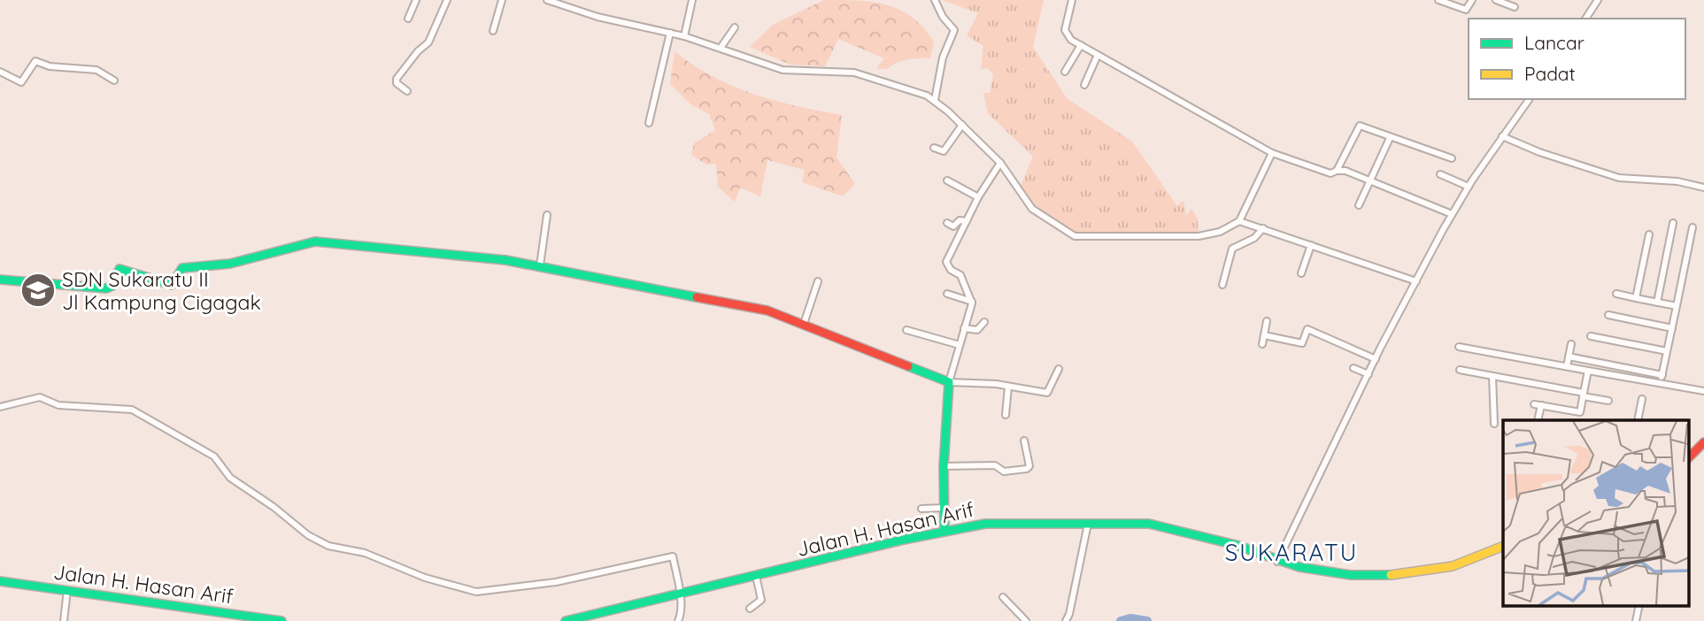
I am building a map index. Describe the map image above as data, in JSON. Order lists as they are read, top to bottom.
{
  "streets": {
    "main road": ["Jalan H. Hasan Arif"]
  },
  "districts": ["SUKARATU"],
  "places": {
    "school or university": ["SDN Sukaratu II Jl Kampung Cigagak"]
  },
  "legend": ["Lancar", "Padat"]
}
